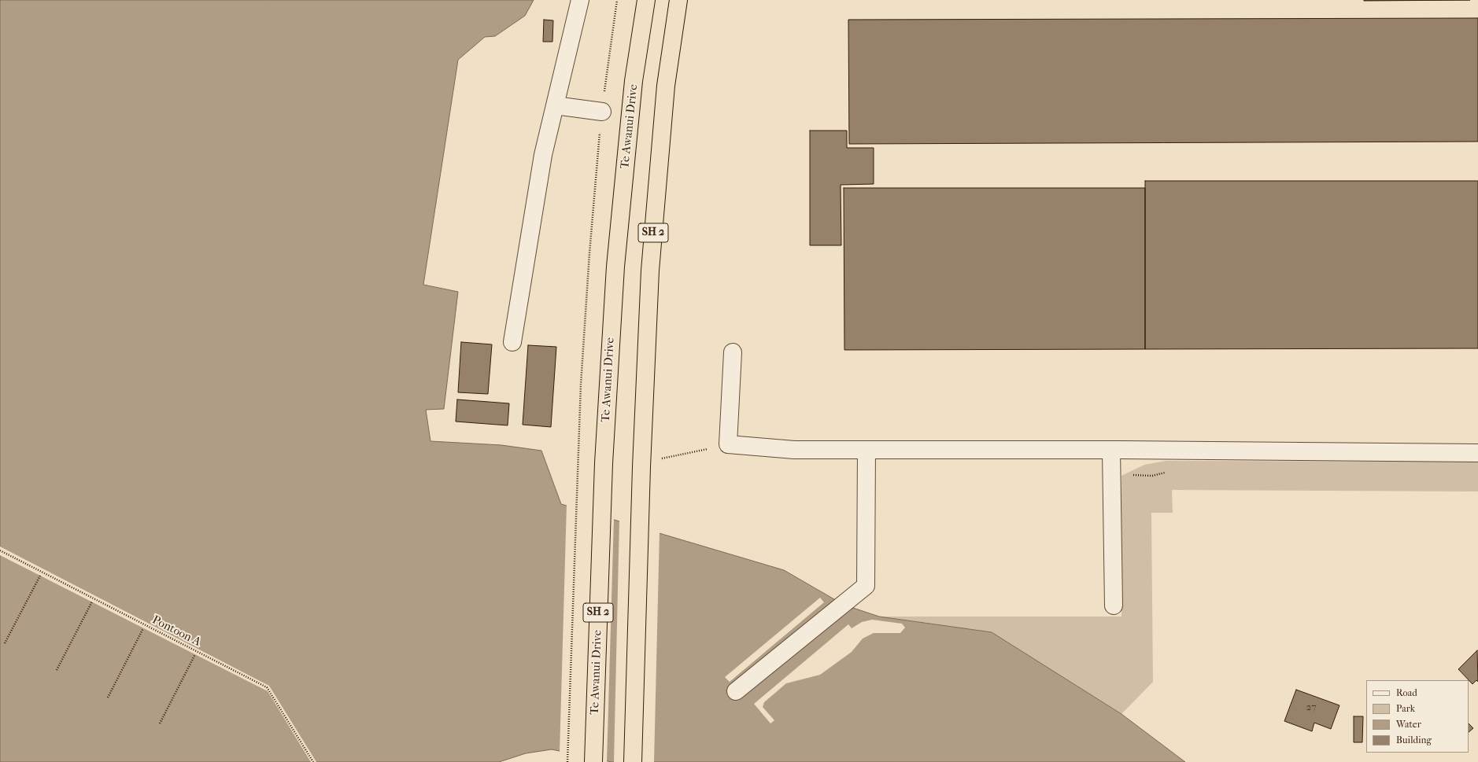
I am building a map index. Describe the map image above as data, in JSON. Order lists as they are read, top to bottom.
{
  "streets": {
    "highway": ["Te Awanui Drive", "SH 2"],
    "path": ["Pontoon A"]
  },
  "house_numbers": ["27"],
  "legend": [
    "Road",
    "Park",
    "Water",
    "Building"
  ]
}
